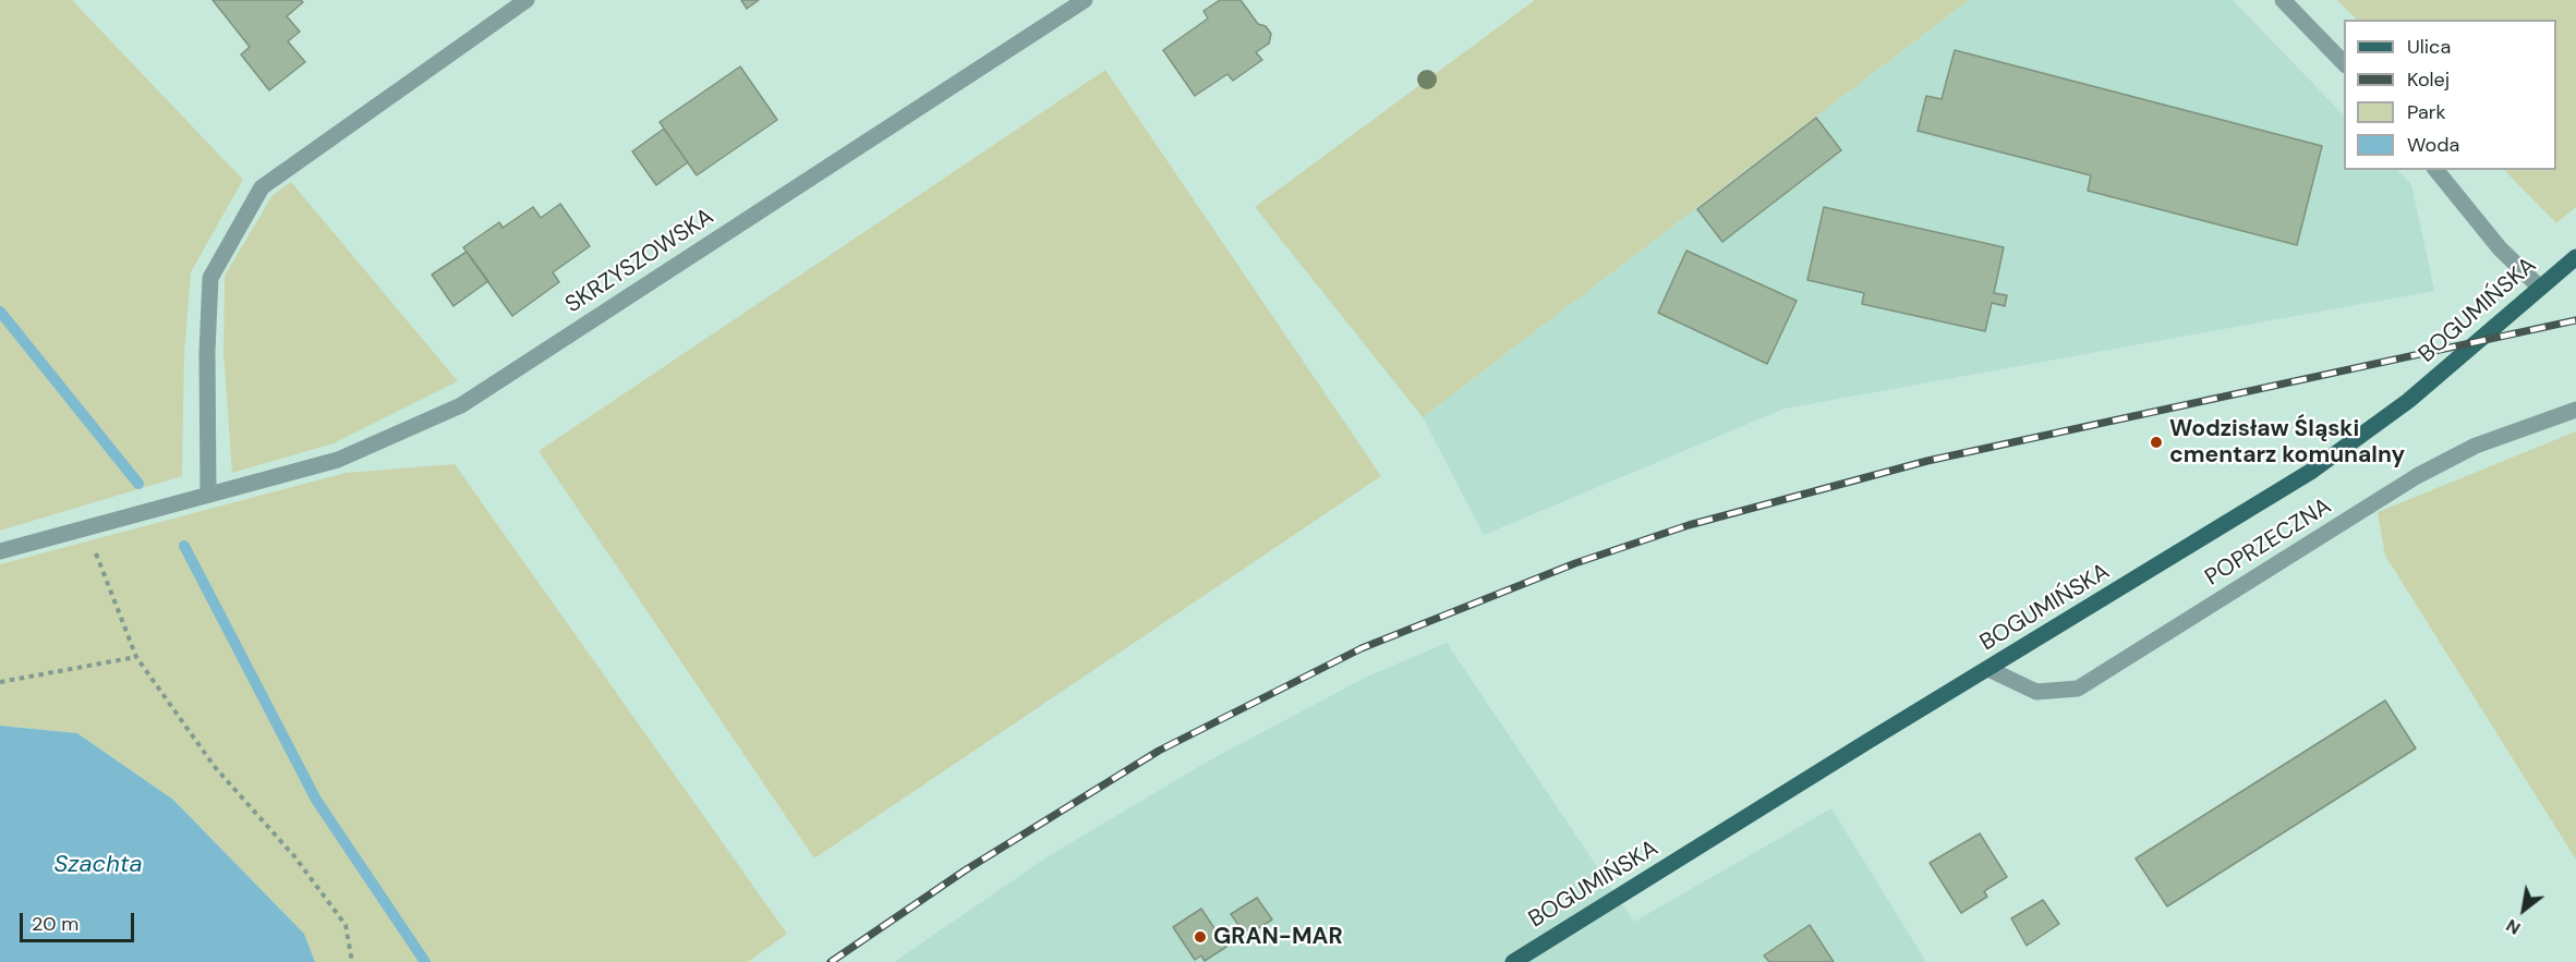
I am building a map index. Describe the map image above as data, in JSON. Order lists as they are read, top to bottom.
{
  "streets": {
    "main road": ["BOGUMIŃSKA"],
    "street": ["SKRZYSZOWSKA", "POPRZECZNA"]
  },
  "crossings": [
    ["BOGUMIŃSKA", "POPRZECZNA"]
  ],
  "water": ["Szachta"],
  "places": ["Wodzisław Śląski cmentarz komunalny", "GRAN-MAR"],
  "legend": [
    "Ulica",
    "Kolej",
    "Park",
    "Woda"
  ],
  "scale_bar": "20 m",
  "north": "bottom left"
}
